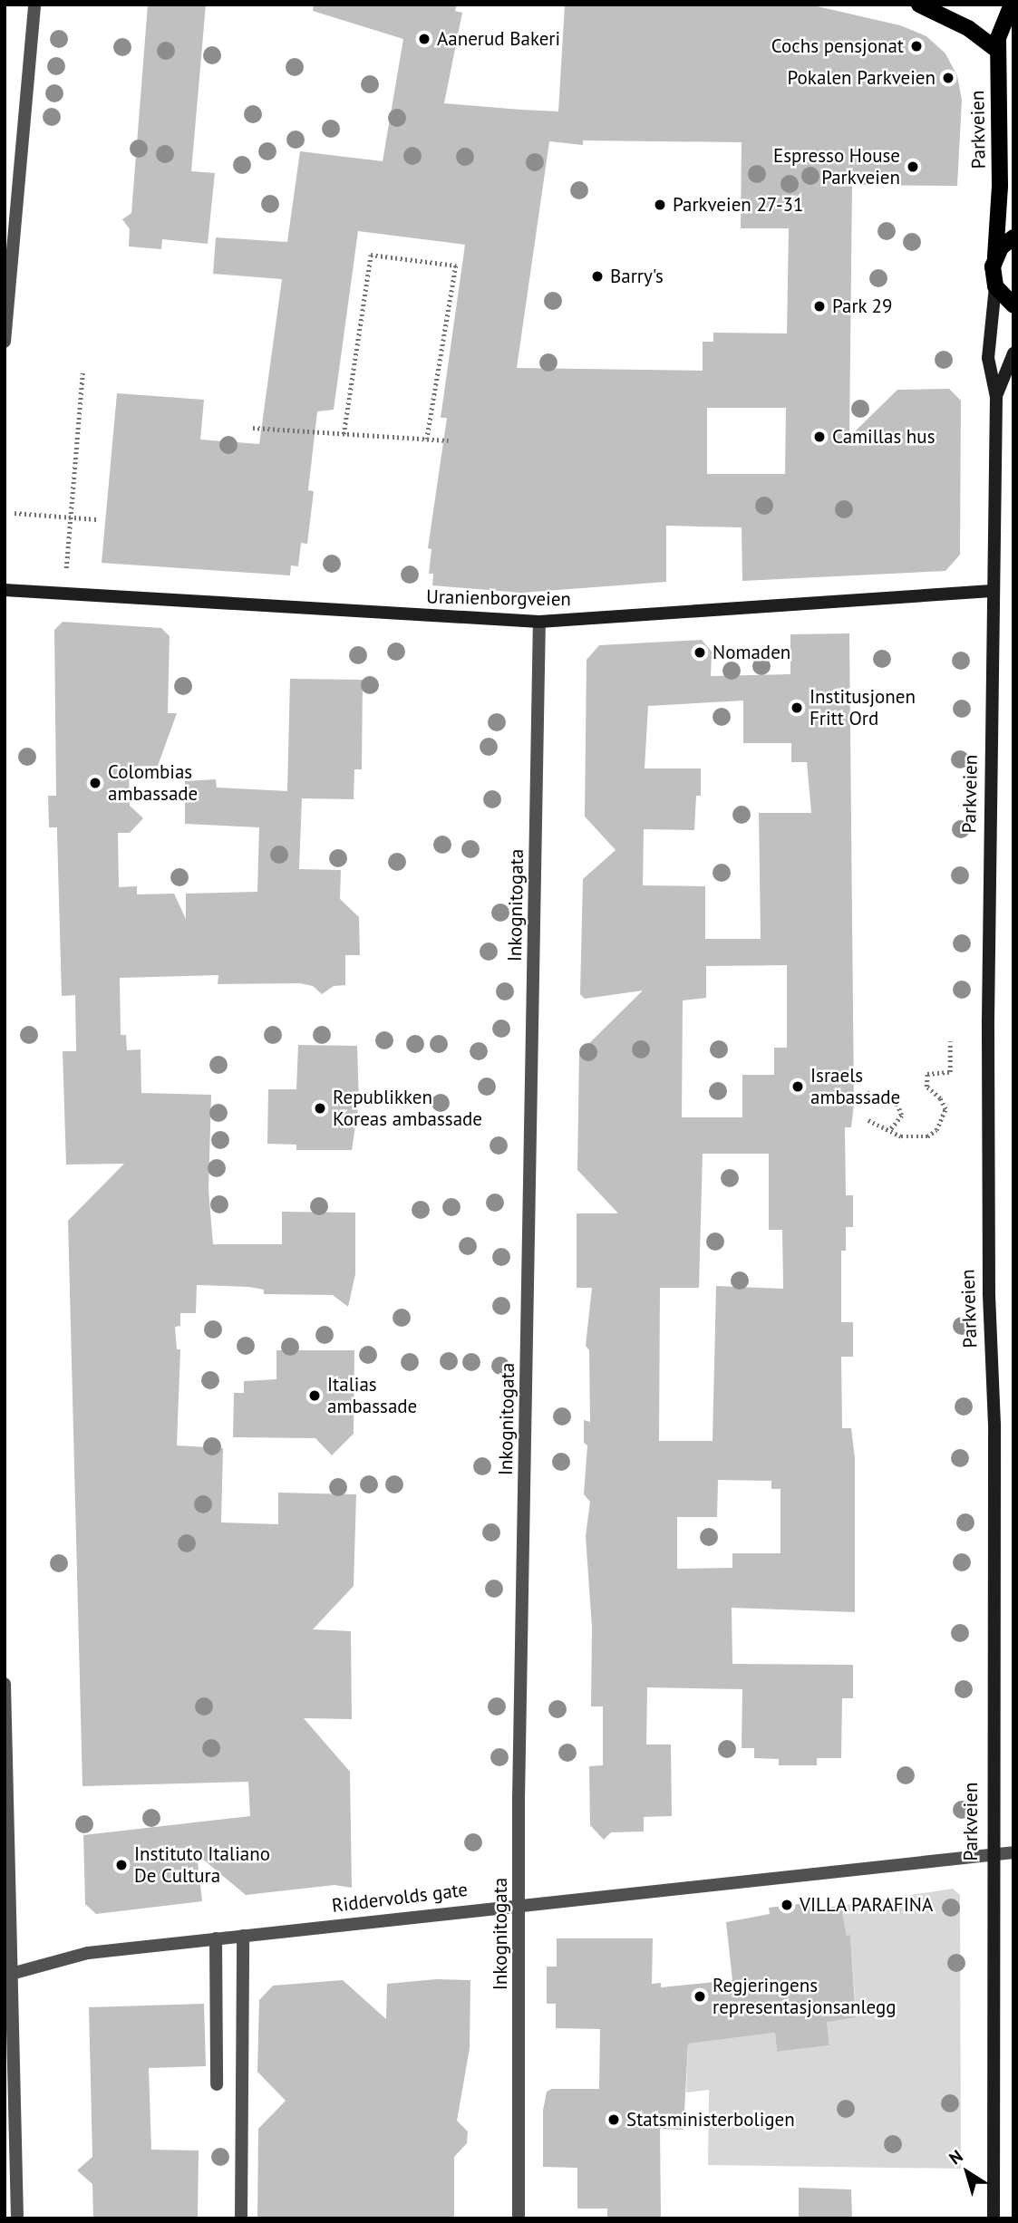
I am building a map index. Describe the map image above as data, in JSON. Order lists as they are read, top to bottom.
{
  "streets": {
    "main road": ["Parkveien"],
    "street": ["Uranienborgveien", "Inkognitogata", "Riddervolds gate"]
  },
  "crossings": [
    ["Parkveien", "Uranienborgveien"],
    ["Parkveien", "Riddervolds gate"],
    ["Uranienborgveien", "Inkognitogata"],
    ["Inkognitogata", "Riddervolds gate"]
  ],
  "places": [
    "Aanerud Bakeri",
    "Cochs pensjonat",
    "Pokalen Parkveien",
    "Espresso House Parkveien",
    "Parkveien 27-31",
    "Barry's",
    "Park 29",
    "Camillas hus",
    "Nomaden",
    "Institusjonen Fritt Ord",
    "Colombias ambassade",
    "Israels ambassade",
    "Republikken Koreas ambassade",
    "Italias ambassade",
    "Instituto Italiano De Cultura",
    "VILLA PARAFINA",
    "Regjeringens representasjonsanlegg",
    "Statsministerboligen"
  ],
  "north": "top left"
}
